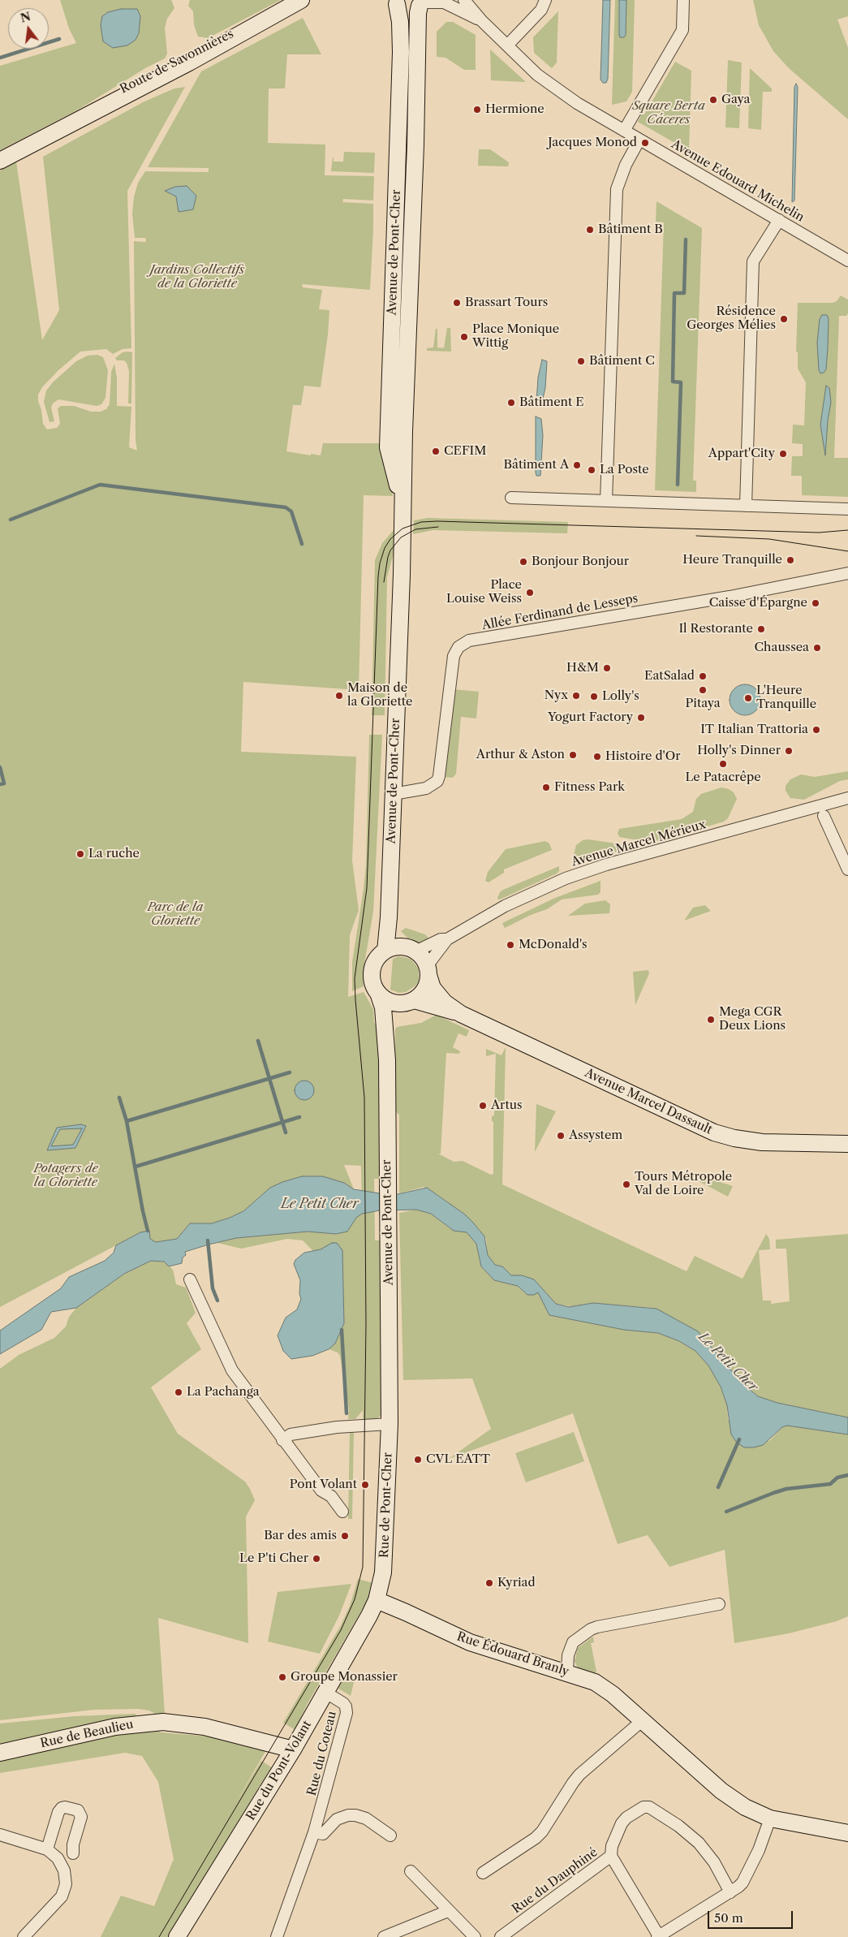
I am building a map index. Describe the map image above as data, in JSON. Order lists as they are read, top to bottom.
{
  "streets": {
    "main road": [
      "Route de Savonnières",
      "Avenue de Pont-Cher",
      "Avenue Marcel Dassault",
      "Rue de Pont-Cher",
      "Rue Édouard Branly",
      "Rue de Beaulieu",
      "Rue du Pont-Volant"
    ],
    "street": [
      "Avenue Edouard Michelin",
      "Allée Ferdinand de Lesseps",
      "Avenue Marcel Mérieux",
      "Rue du Coteau",
      "Rue du Dauphiné"
    ]
  },
  "crossings": [
    ["Avenue Edouard Michelin", "Avenue de Pont-Cher"],
    ["Avenue de Pont-Cher", "Allée Ferdinand de Lesseps"],
    ["Avenue de Pont-Cher", "Avenue Marcel Mérieux"],
    ["Avenue de Pont-Cher", "Avenue Marcel Dassault"],
    ["Avenue de Pont-Cher", "Rue de Pont-Cher"],
    ["Avenue Marcel Mérieux", "Avenue Marcel Dassault"],
    ["Rue de Pont-Cher", "Rue Édouard Branly"],
    ["Rue de Pont-Cher", "Rue du Pont-Volant"],
    ["Rue Édouard Branly", "Rue du Pont-Volant"],
    ["Rue de Beaulieu", "Rue du Pont-Volant"],
    ["Rue du Coteau", "Rue du Pont-Volant"]
  ],
  "water": ["Le Petit Cher"],
  "parks": [
    "Square Berta Cáceres",
    "Jardins Collectifs de la Gloriette",
    "Parc de la Gloriette",
    "Potagers de la Gloriette"
  ],
  "places": [
    "Gaya",
    "Hermione",
    "Jacques Monod",
    "Bâtiment B",
    "Brassart Tours",
    "Résidence Georges Mélies",
    "Place Monique Wittig",
    "Bâtiment C",
    "Bâtiment E",
    "CEFIM",
    "Appart'City",
    "Bâtiment A",
    "La Poste",
    "Heure Tranquille",
    "Bonjour Bonjour",
    "Place Louise Weiss",
    "Caisse d'Épargne",
    "Il Restorante",
    "Chaussea",
    "H&M",
    "EatSalad",
    "Pitaya",
    "Maison de la Gloriette",
    "Nyx",
    "Lolly's",
    "L'Heure Tranquille",
    "Yogurt Factory",
    "IT Italian Trattoria",
    "Holly's Dinner",
    "Arthur & Aston",
    "Histoire d'Or",
    "Le Patacrêpe",
    "Fitness Park",
    "La ruche",
    "McDonald's",
    "Mega CGR Deux Lions",
    "Artus",
    "Assystem",
    "Tours Métropole Val de Loire",
    "La Pachanga",
    "CVL EATT",
    "Pont Volant",
    "Bar des amis",
    "Le P'ti Cher",
    "Kyriad",
    "Groupe Monassier"
  ],
  "scale_bar": "50 m",
  "north": "top"
}
